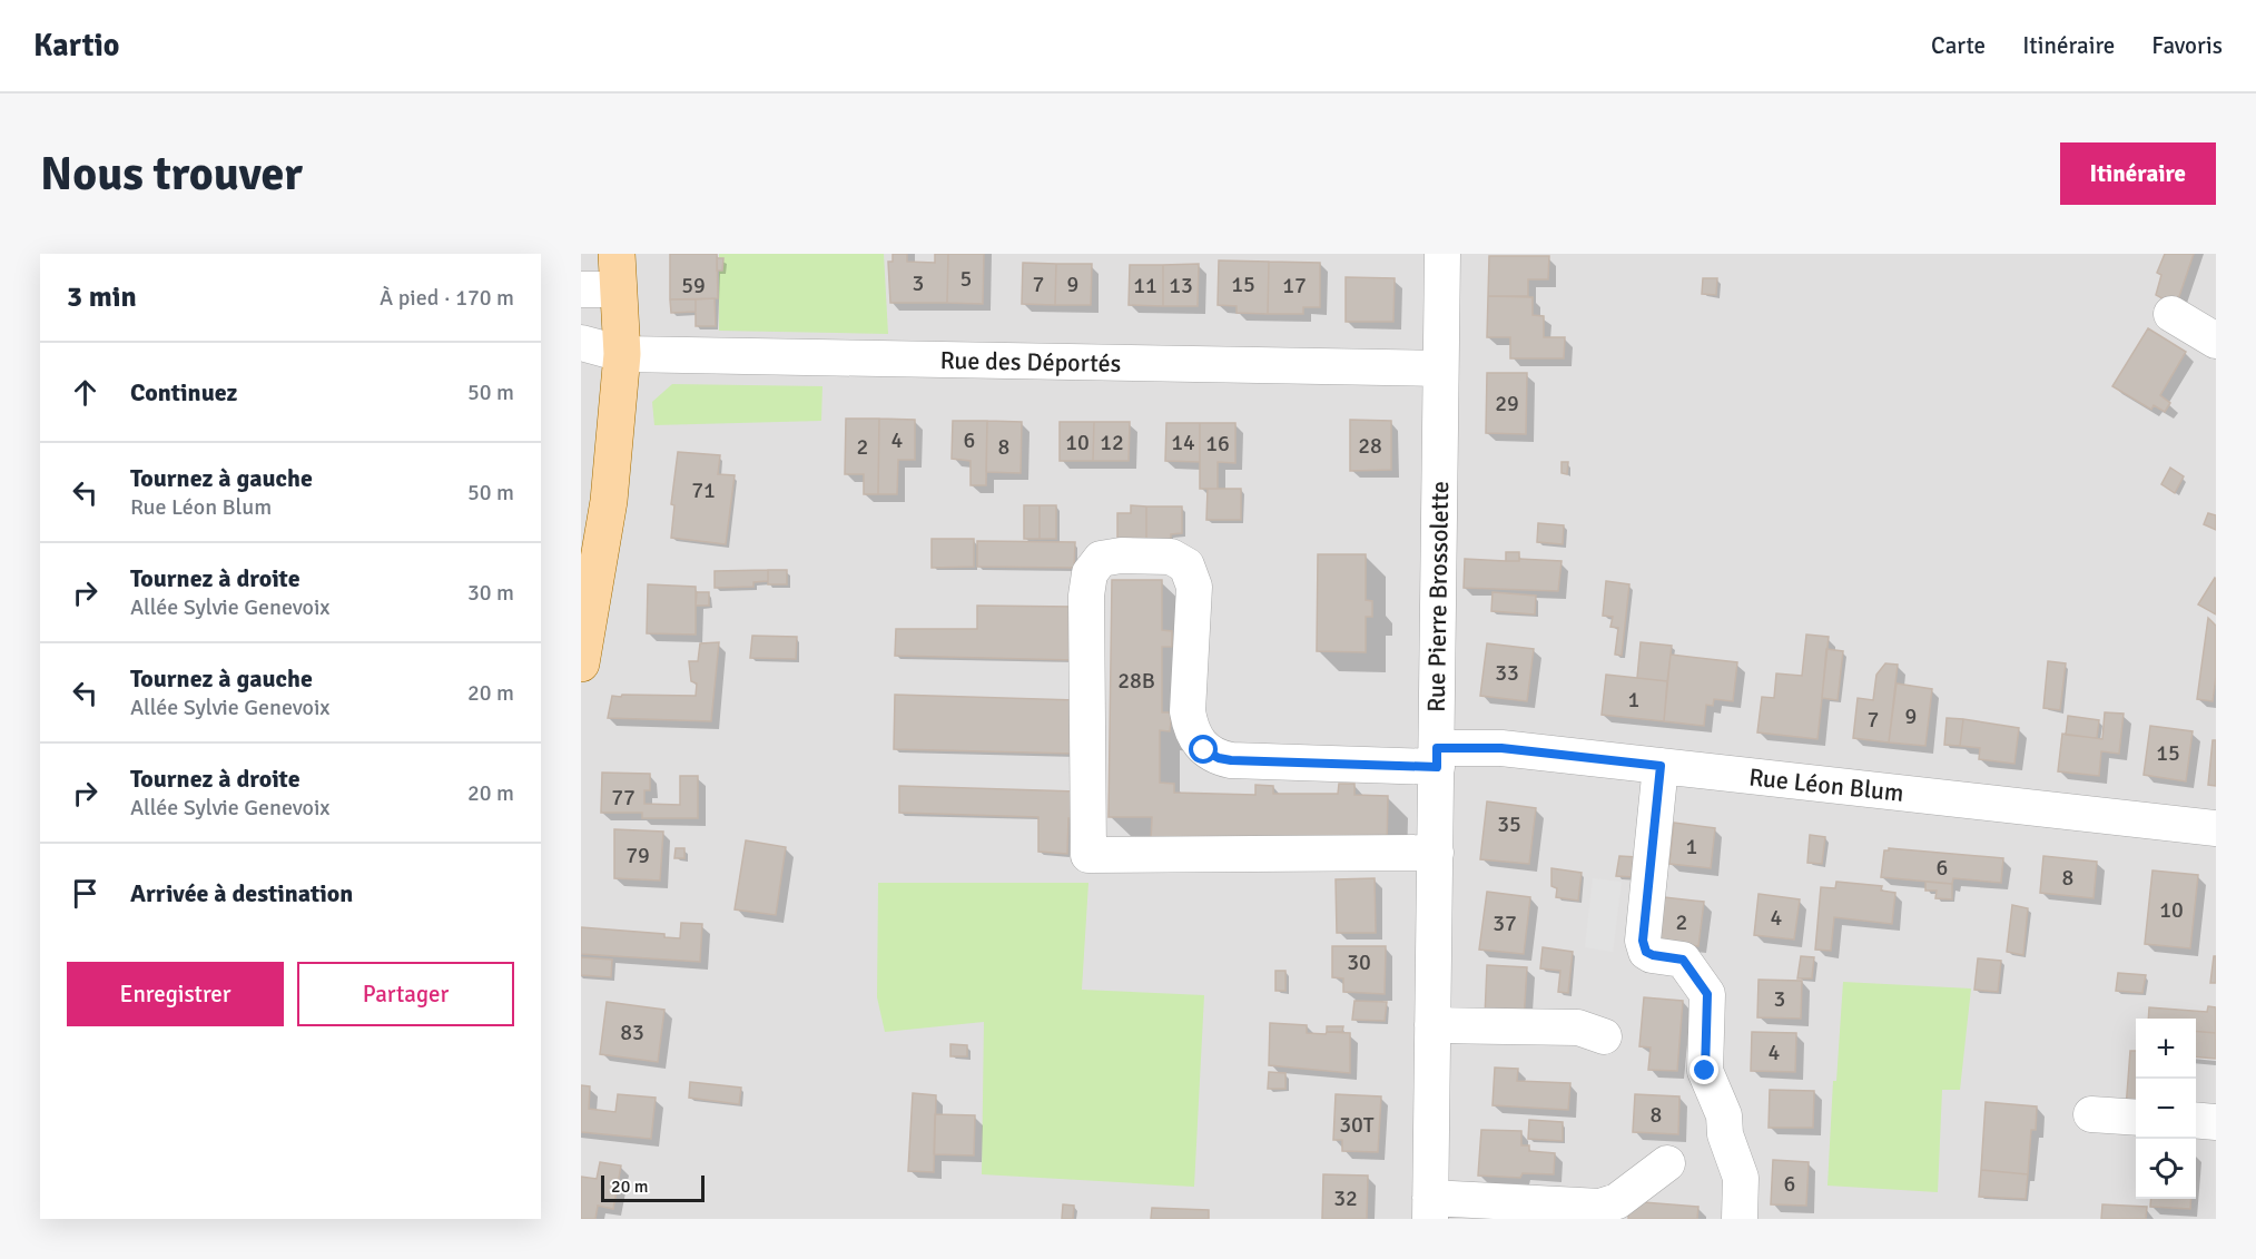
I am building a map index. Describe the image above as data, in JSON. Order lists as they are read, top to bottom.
{
  "streets": {
    "street": ["Rue des Déportés", "Rue Pierre Brossolette", "Rue Léon Blum"]
  },
  "crossings": [
    ["Rue des Déportés", "Rue Pierre Brossolette"],
    ["Rue Pierre Brossolette", "Rue Léon Blum"]
  ],
  "house_numbers": [
    "5",
    "3",
    "7",
    "9",
    "15",
    "59",
    "11",
    "13",
    "17",
    "29",
    "4",
    "6",
    "10",
    "12",
    "14",
    "16",
    "28",
    "2",
    "8",
    "71",
    "33",
    "28B",
    "1",
    "9",
    "7",
    "15",
    "77",
    "35",
    "1",
    "79",
    "6",
    "8",
    "10",
    "4",
    "2",
    "37",
    "30",
    "3",
    "83",
    "4",
    "8",
    "30T",
    "6",
    "32"
  ],
  "scale_bar": "20 m",
  "page": {
    "header": "Kartio",
    "nav": ["Carte", "Itinéraire", "Favoris"],
    "buttons": [
      "Itinéraire",
      ["Enregistrer", "Partager"]
    ],
    "title": "Nous trouver",
    "heading": ["3 min", "À pied · 170 m"],
    "list": [
      ["Continuez", "50 m"],
      ["Tournez à gauche", "Rue Léon Blum", "50 m"],
      ["Tournez à droite", "Allée Sylvie Genevoix", "30 m"],
      ["Tournez à gauche", "Allée Sylvie Genevoix", "20 m"],
      ["Tournez à droite", "Allée Sylvie Genevoix", "20 m"],
      "Arrivée à destination"
    ],
    "map_buttons": ["+", "−"],
    "scale": "20 m"
  }
}
